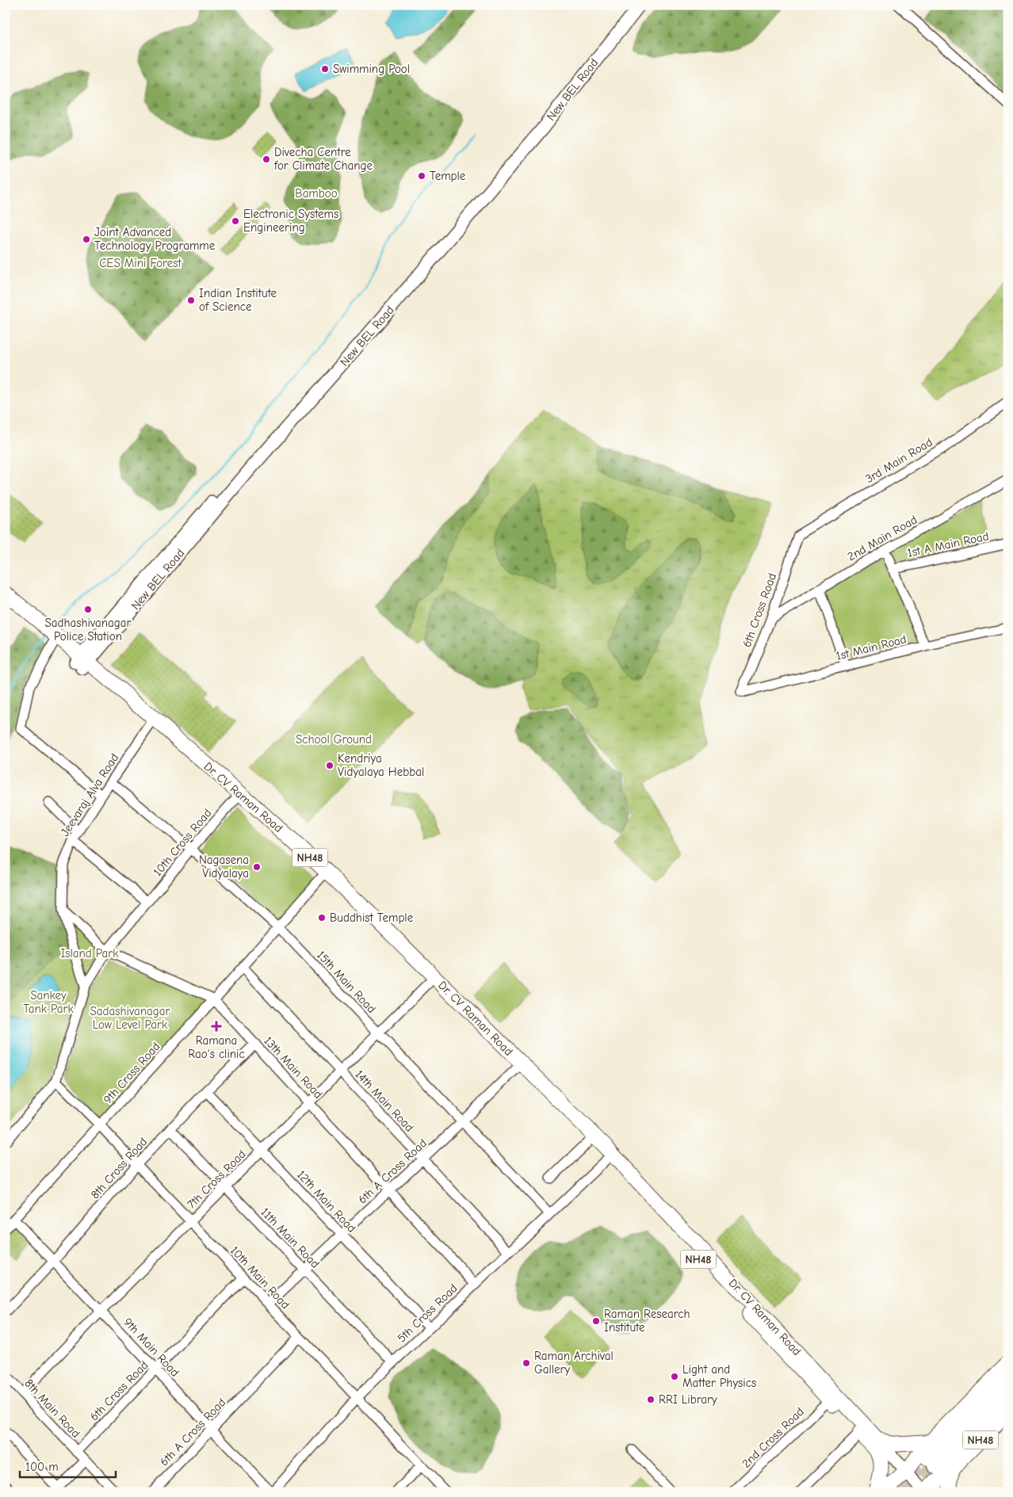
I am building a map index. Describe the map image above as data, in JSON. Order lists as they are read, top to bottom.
{
  "streets": {
    "highway": ["Dr. CV Raman Road", "NH48"],
    "main road": ["New BEL Road"],
    "street": [
      "3rd Main Road",
      "2nd Main Road",
      "1st A Main Road",
      "6th Cross Road",
      "1st Main Road",
      "Jeevaraj Alva Road",
      "10th Cross Road",
      "15th Main Road",
      "13th Main Road",
      "9th Cross Road",
      "14th Main Road",
      "8th Cross Road",
      "6th A Cross Road",
      "7th Cross Road",
      "12th Main Road",
      "11th Main Road",
      "10th Main Road",
      "5th Cross Road",
      "9th Main Road",
      "8th Main Road",
      "2nd Cross Road"
    ]
  },
  "crossings": [
    ["New BEL Road", "Dr. CV Raman Road"],
    ["3rd Main Road", "6th Cross Road"],
    ["2nd Main Road", "6th Cross Road"],
    ["6th Cross Road", "1st Main Road"],
    ["6th Cross Road", "10th Main Road"],
    ["6th Cross Road", "9th Main Road"],
    ["6th Cross Road", "8th Main Road"],
    ["Jeevaraj Alva Road", "Dr. CV Raman Road"],
    ["Jeevaraj Alva Road", "10th Cross Road"],
    ["Jeevaraj Alva Road", "15th Main Road"],
    ["Jeevaraj Alva Road", "13th Main Road"],
    ["Dr. CV Raman Road", "10th Cross Road"],
    ["Dr. CV Raman Road", "9th Cross Road"],
    ["Dr. CV Raman Road", "6th A Cross Road"],
    ["Dr. CV Raman Road", "7th Cross Road"],
    ["Dr. CV Raman Road", "5th Cross Road"],
    ["Dr. CV Raman Road", "2nd Cross Road"],
    ["10th Cross Road", "15th Main Road"],
    ["10th Cross Road", "13th Main Road"],
    ["15th Main Road", "9th Cross Road"],
    ["15th Main Road", "6th A Cross Road"],
    ["15th Main Road", "7th Cross Road"],
    ["15th Main Road", "5th Cross Road"],
    ["13th Main Road", "9th Cross Road"],
    ["13th Main Road", "8th Cross Road"],
    ["13th Main Road", "6th A Cross Road"],
    ["13th Main Road", "7th Cross Road"],
    ["13th Main Road", "5th Cross Road"],
    ["9th Cross Road", "14th Main Road"],
    ["9th Cross Road", "10th Main Road"],
    ["9th Cross Road", "9th Main Road"],
    ["14th Main Road", "6th A Cross Road"],
    ["14th Main Road", "7th Cross Road"],
    ["14th Main Road", "5th Cross Road"],
    ["8th Cross Road", "12th Main Road"],
    ["8th Cross Road", "11th Main Road"],
    ["8th Cross Road", "10th Main Road"],
    ["8th Cross Road", "9th Main Road"],
    ["6th A Cross Road", "12th Main Road"],
    ["6th A Cross Road", "11th Main Road"],
    ["6th A Cross Road", "10th Main Road"],
    ["6th A Cross Road", "9th Main Road"],
    ["7th Cross Road", "12th Main Road"],
    ["7th Cross Road", "11th Main Road"],
    ["7th Cross Road", "10th Main Road"],
    ["7th Cross Road", "9th Main Road"],
    ["7th Cross Road", "8th Main Road"],
    ["12th Main Road", "5th Cross Road"],
    ["11th Main Road", "5th Cross Road"],
    ["10th Main Road", "5th Cross Road"],
    ["5th Cross Road", "9th Main Road"]
  ],
  "parks": [
    "Bamboo",
    "CES Mini Forest",
    "School Ground",
    "Island Park",
    "Sankey Tank Park",
    "Sadashivanagar Low Level Park"
  ],
  "places": {
    "other": [
      "Swimming Pool",
      "Divecha Centre for Climate Change",
      "Temple",
      "Electronic Systems Engineering",
      "Joint Advanced Technology Programme",
      "Indian Institute of Science",
      "Sadhashivanagar Police Station",
      "Kendriya Vidyalaya Hebbal",
      "Nagasena Vidyalaya",
      "Buddhist Temple",
      "Raman Research Institute",
      "Raman Archival Gallery",
      "Light and Matter Physics",
      "RRI Library"
    ],
    "health": ["Ramana Rao's clinic"]
  },
  "scale_bar": "100 m"
}
